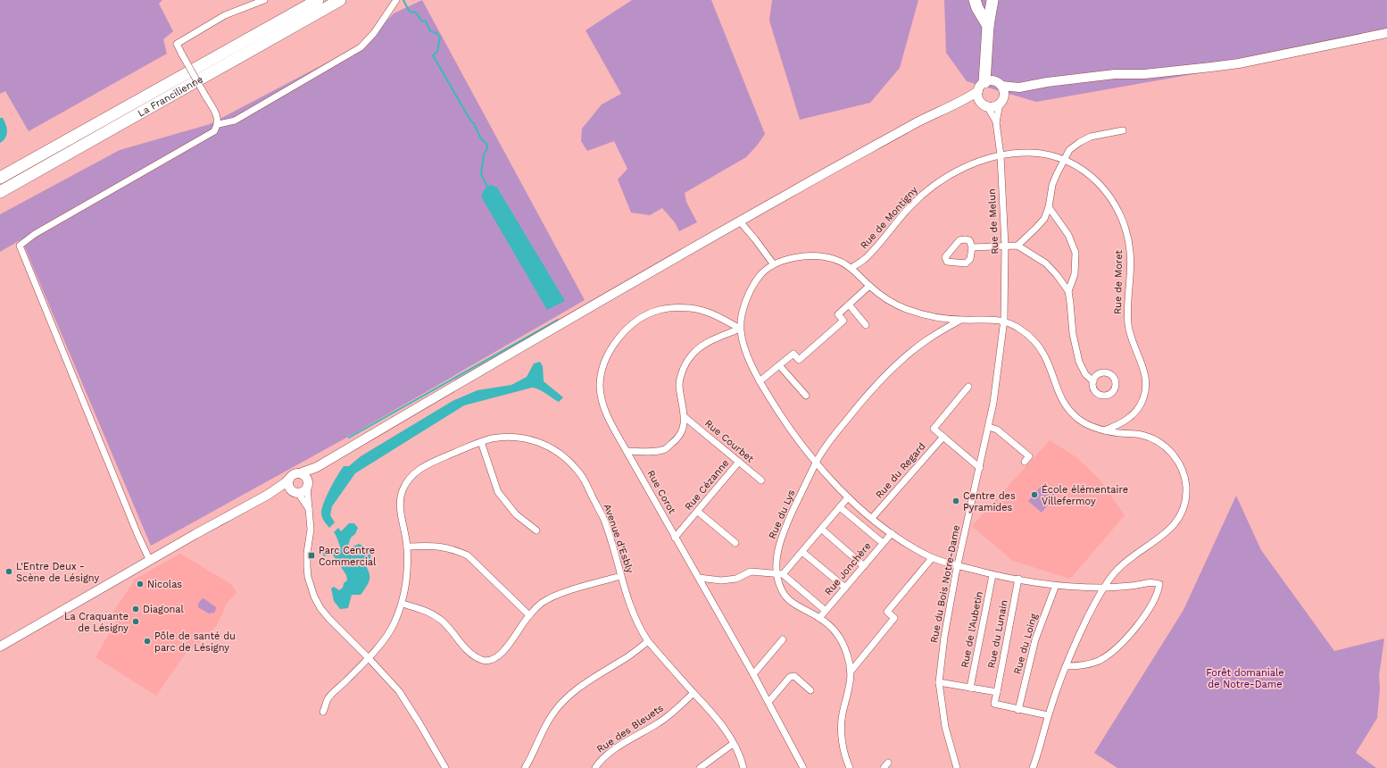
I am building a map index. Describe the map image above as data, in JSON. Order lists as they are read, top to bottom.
{
  "streets": {
    "highway": ["La Francilienne"],
    "street": [
      "Rue de Montigny",
      "Rue de Melun",
      "Rue de Moret",
      "Rue Courbet",
      "Rue du Regard",
      "Rue Cézanne",
      "Rue Corot",
      "Rue du Lys",
      "Avenue d'Esbly",
      "Rue Jonchère",
      "Rue du Bois Notre-Dame",
      "Rue de l'Aubetin",
      "Rue du Lunain",
      "Rue du Loing",
      "Rue des Bleuets"
    ]
  },
  "crossings": [
    ["Rue de Montigny", "Rue de Melun"],
    ["Rue de Montigny", "Rue de Moret"],
    ["Rue de Melun", "Rue de Moret"],
    ["Rue de Melun", "Rue du Bois Notre-Dame"],
    ["Rue Courbet", "Rue Cézanne"],
    ["Rue Cézanne", "Rue Corot"],
    ["Rue du Lys", "Rue Jonchère"],
    ["Avenue d'Esbly", "Rue des Bleuets"]
  ],
  "parks": ["Forêt domaniale de Notre-Dame"],
  "places": {
    "other": [
      "École élémentaire Villefermoy",
      "Centre des Pyramides",
      "L'Entre Deux - Scène de Lésigny",
      "Nicolas",
      "Diagonal",
      "La Craquante de Lésigny",
      "Pôle de santé du parc de Lésigny"
    ],
    "transit": ["Parc Centre Commercial"]
  }
}
